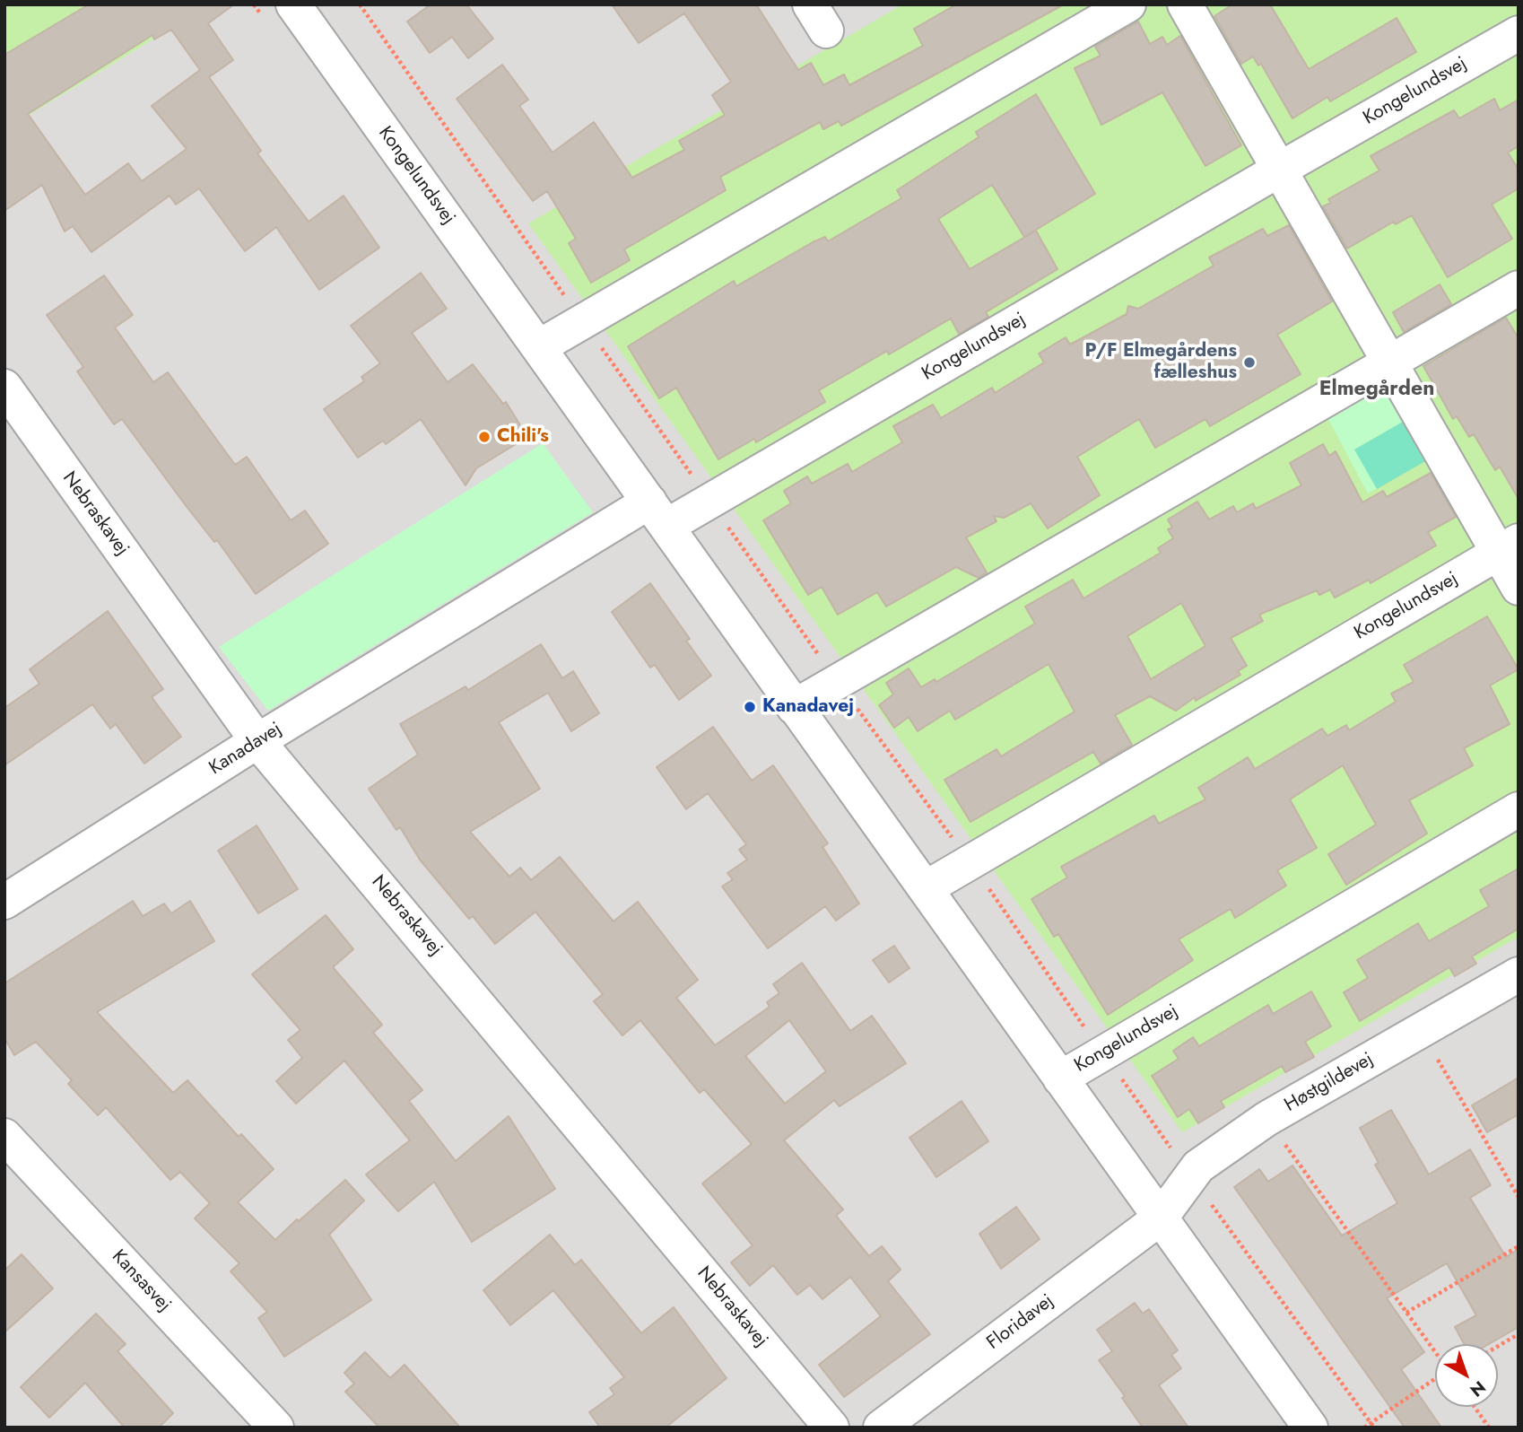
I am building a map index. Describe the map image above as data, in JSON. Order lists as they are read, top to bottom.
{
  "streets": {
    "street": [
      "Kongelundsvej",
      "Nebraskavej",
      "Kanadavej",
      "Høstgildevej",
      "Kansasvej",
      "Floridavej"
    ]
  },
  "crossings": [
    ["Kongelundsvej", "Kanadavej"],
    ["Kongelundsvej", "Høstgildevej"],
    ["Kongelundsvej", "Floridavej"],
    ["Nebraskavej", "Kanadavej"],
    ["Høstgildevej", "Floridavej"]
  ],
  "districts": ["Elmegården"],
  "places": ["P/F Elmegårdens fælleshus", "Chili's", "Kanadavej"],
  "north": "bottom right"
}
